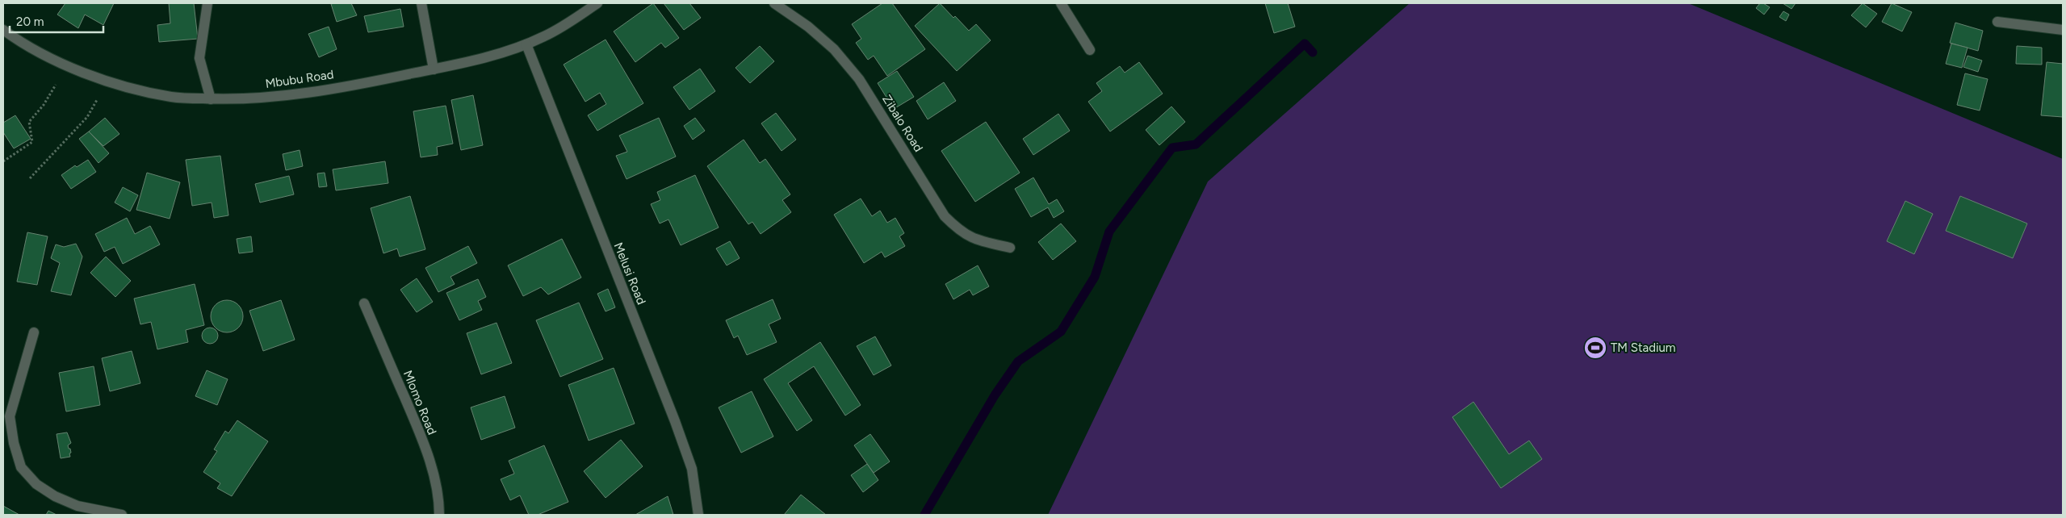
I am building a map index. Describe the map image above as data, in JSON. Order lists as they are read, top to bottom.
{
  "streets": {
    "street": [
      "Mbubu Road",
      "Zibalo Road",
      "Melusi Road",
      "Mlomo Road"
    ]
  },
  "crossings": [
    ["Mbubu Road", "Melusi Road"]
  ],
  "places": {
    "sports": ["TM Stadium"]
  },
  "scale_bar": "20 m"
}
